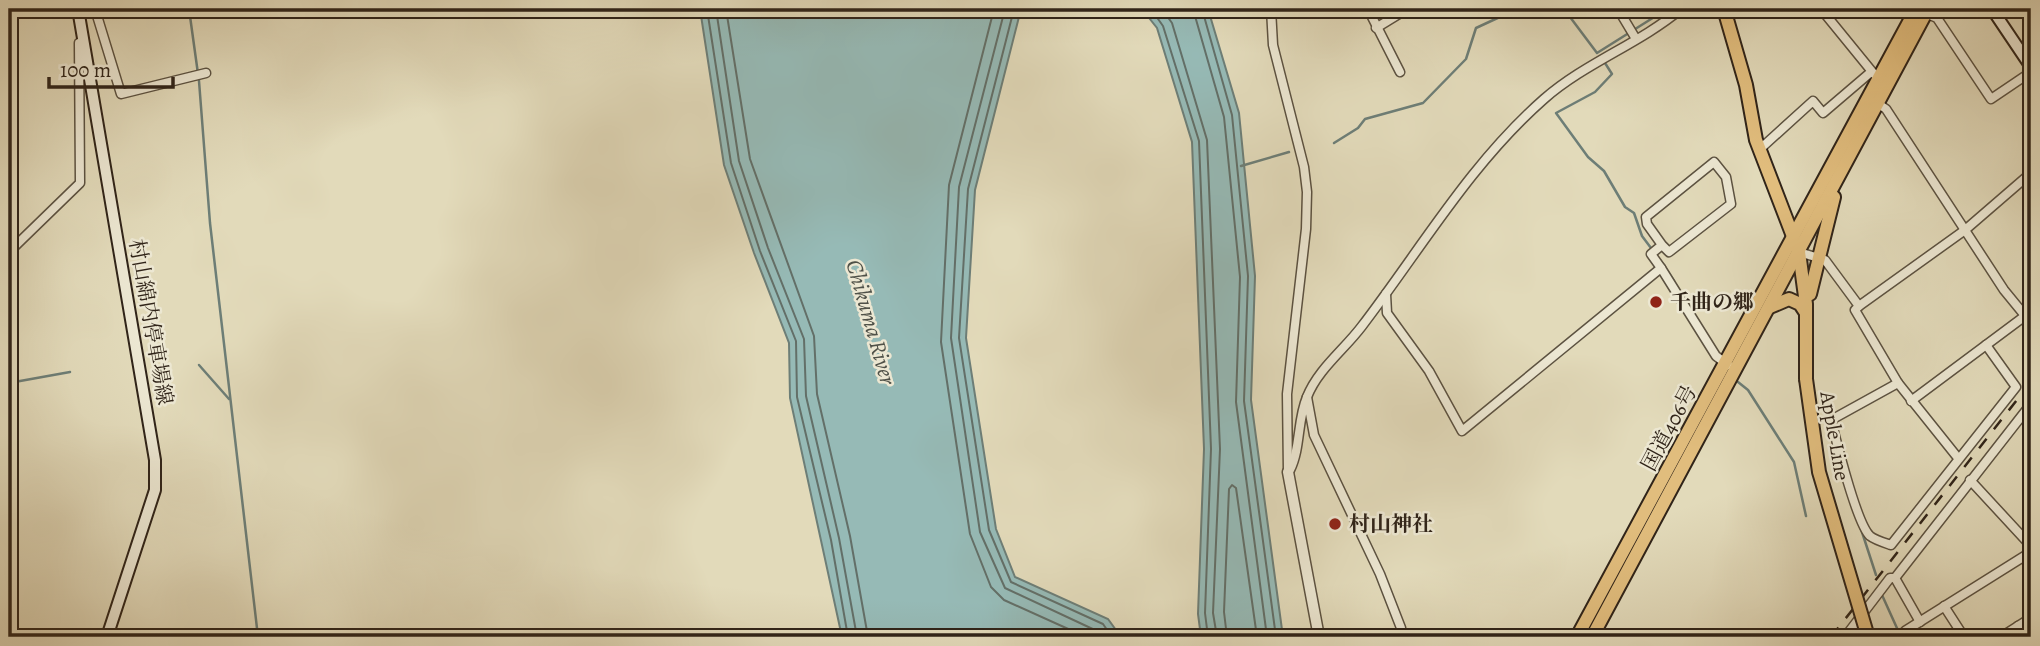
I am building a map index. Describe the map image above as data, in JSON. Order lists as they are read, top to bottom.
{
  "streets": {
    "highway": ["国道406号", "Apple Line"],
    "main road": ["村山綿内停車場線"]
  },
  "crossings": [
    ["国道406号", "Apple Line"]
  ],
  "water": ["Chikuma River"],
  "places": ["千曲の郷", "村山神社"],
  "scale_bar": "100 m"
}
